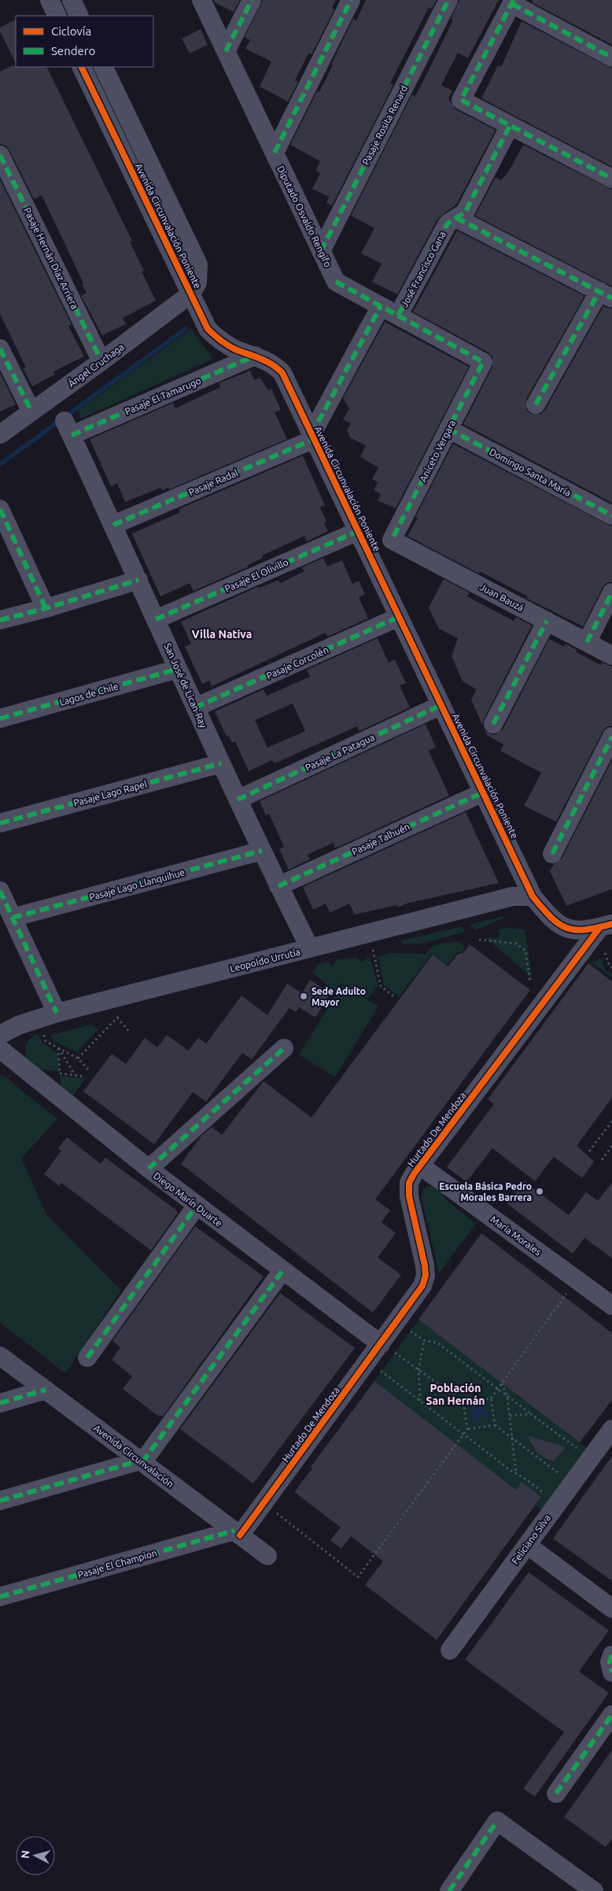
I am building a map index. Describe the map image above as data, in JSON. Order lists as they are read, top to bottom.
{
  "streets": {
    "street": [
      "Pasaje Rosita Renard",
      "Diputado Osvaldo Rengifo",
      "Avenida Circunvalación Poniente",
      "Pasaje Hernán Díaz Arriera",
      "José Francisco Gana",
      "Ángel Cruchaga",
      "Pasaje El Tamarugo",
      "Aniceto Vergara",
      "Domingo Santa María",
      "Pasaje Radal",
      "Pasaje El Olivillo",
      "Juan Bauzá",
      "Pasaje Corcolén",
      "San José de Lican-Ray",
      "Lagos de Chile",
      "Pasaje La Patagua",
      "Pasaje Lago Rapel",
      "Pasaje Talhuén",
      "Pasaje Lago Llanquihue",
      "Leopoldo Urrutia",
      "Hurtado De Mendoza",
      "Diego Marín Duarte",
      "María Morales",
      "Avenida Circunvalación",
      "Feliciano Silva",
      "Pasaje El Champion"
    ]
  },
  "crossings": [
    ["Pasaje Rosita Renard", "Diputado Osvaldo Rengifo"],
    ["Diputado Osvaldo Rengifo", "José Francisco Gana"],
    ["Diputado Osvaldo Rengifo", "Aniceto Vergara"],
    ["Avenida Circunvalación Poniente", "Ángel Cruchaga"],
    ["Avenida Circunvalación Poniente", "Pasaje El Tamarugo"],
    ["Avenida Circunvalación Poniente", "Pasaje Radal"],
    ["Avenida Circunvalación Poniente", "Pasaje El Olivillo"],
    ["Avenida Circunvalación Poniente", "Pasaje Corcolén"],
    ["Avenida Circunvalación Poniente", "Pasaje La Patagua"],
    ["Avenida Circunvalación Poniente", "Pasaje Talhuén"],
    ["Avenida Circunvalación Poniente", "Leopoldo Urrutia"],
    ["Avenida Circunvalación Poniente", "Hurtado De Mendoza"],
    ["Pasaje Hernán Díaz Arriera", "Ángel Cruchaga"],
    ["Pasaje El Tamarugo", "San José de Lican-Ray"],
    ["Aniceto Vergara", "Domingo Santa María"],
    ["Aniceto Vergara", "Juan Bauzá"],
    ["Pasaje Radal", "San José de Lican-Ray"],
    ["Pasaje El Olivillo", "San José de Lican-Ray"],
    ["Pasaje Corcolén", "San José de Lican-Ray"],
    ["San José de Lican-Ray", "Lagos de Chile"],
    ["San José de Lican-Ray", "Pasaje La Patagua"],
    ["San José de Lican-Ray", "Pasaje Lago Rapel"],
    ["San José de Lican-Ray", "Pasaje Talhuén"],
    ["San José de Lican-Ray", "Pasaje Lago Llanquihue"],
    ["San José de Lican-Ray", "Leopoldo Urrutia"],
    ["Hurtado De Mendoza", "Diego Marín Duarte"],
    ["Hurtado De Mendoza", "María Morales"],
    ["Hurtado De Mendoza", "Avenida Circunvalación"],
    ["Hurtado De Mendoza", "Pasaje El Champion"],
    ["Avenida Circunvalación", "Pasaje El Champion"]
  ],
  "districts": ["Villa Nativa", "Población San Hernán"],
  "places": ["Sede Adulto Mayor", "Escuela Básica Pedro Morales Barrera"],
  "legend": ["Ciclovía", "Sendero"],
  "north": "left"
}
